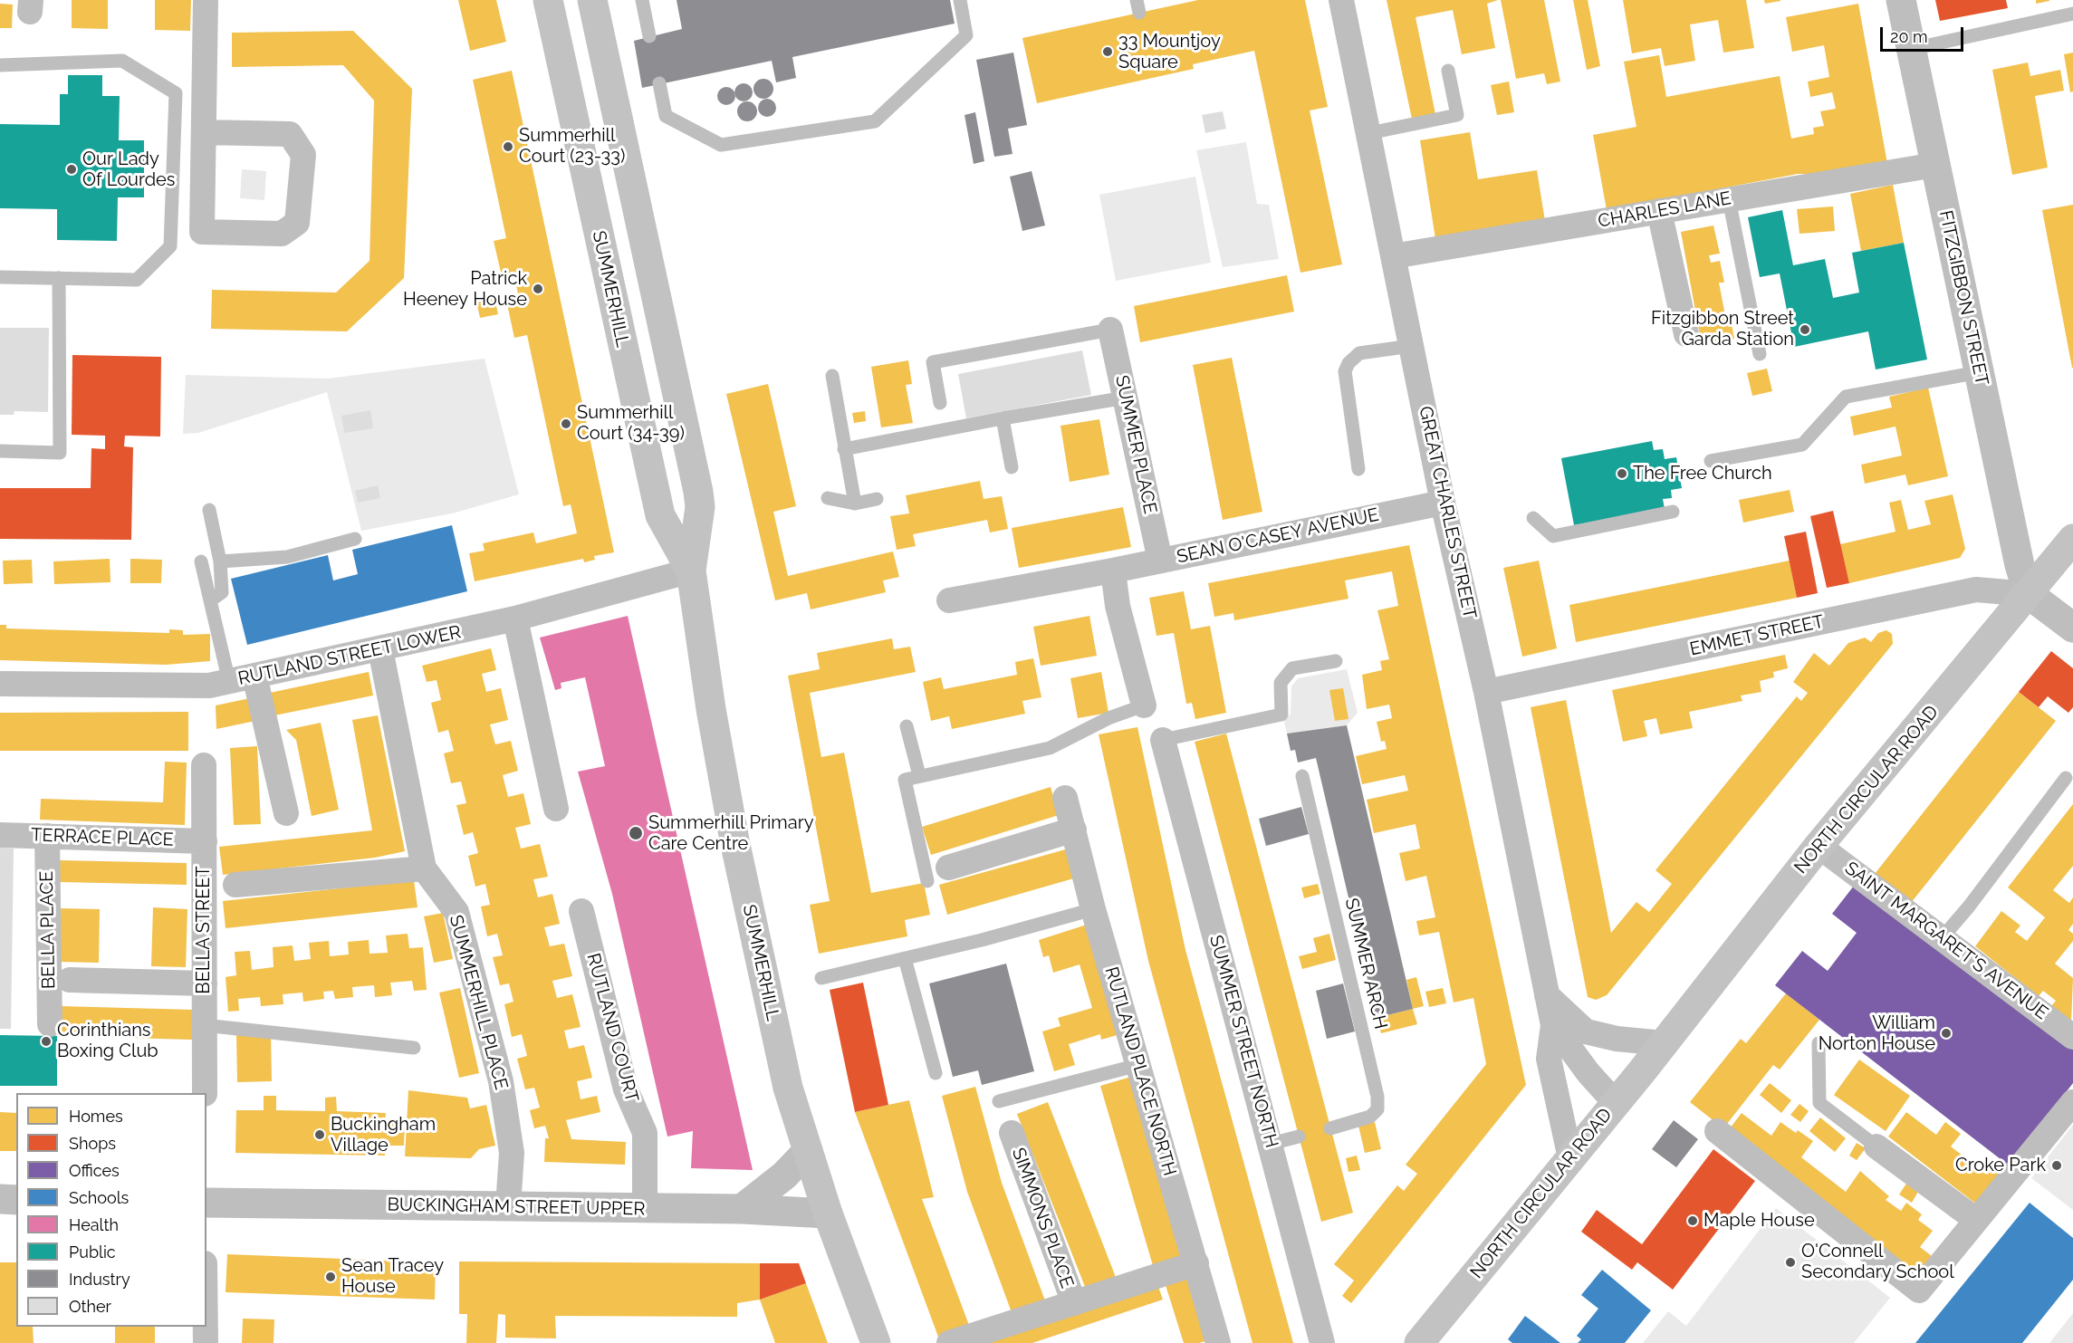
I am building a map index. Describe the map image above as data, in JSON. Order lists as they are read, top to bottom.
{
  "streets": {
    "main road": ["SUMMERHILL", "NORTH CIRCULAR ROAD"],
    "street": [
      "CHARLES LANE",
      "FITZGIBBON STREET",
      "SUMMER PLACE",
      "GREAT CHARLES STREET",
      "SEAN O'CASEY AVENUE",
      "EMMET STREET",
      "RUTLAND STREET LOWER",
      "TERRACE PLACE",
      "BELLA PLACE",
      "BELLA STREET",
      "SAINT MARGARET'S AVENUE",
      "SUMMERHILL PLACE",
      "RUTLAND COURT",
      "SUMMER STREET NORTH",
      "RUTLAND PLACE NORTH",
      "BUCKINGHAM STREET UPPER",
      "SIMMONS PLACE"
    ],
    "lane": ["SUMMER ARCH"]
  },
  "crossings": [
    ["CHARLES LANE", "FITZGIBBON STREET"],
    ["CHARLES LANE", "GREAT CHARLES STREET"],
    ["SUMMERHILL", "RUTLAND STREET LOWER"],
    ["SUMMERHILL", "BUCKINGHAM STREET UPPER"],
    ["FITZGIBBON STREET", "EMMET STREET"],
    ["FITZGIBBON STREET", "NORTH CIRCULAR ROAD"],
    ["SUMMER PLACE", "SEAN O'CASEY AVENUE"],
    ["GREAT CHARLES STREET", "SEAN O'CASEY AVENUE"],
    ["GREAT CHARLES STREET", "EMMET STREET"],
    ["GREAT CHARLES STREET", "NORTH CIRCULAR ROAD"],
    ["EMMET STREET", "NORTH CIRCULAR ROAD"],
    ["RUTLAND STREET LOWER", "SUMMERHILL PLACE"],
    ["NORTH CIRCULAR ROAD", "SAINT MARGARET'S AVENUE"],
    ["TERRACE PLACE", "BELLA PLACE"],
    ["TERRACE PLACE", "BELLA STREET"],
    ["SUMMERHILL PLACE", "BUCKINGHAM STREET UPPER"],
    ["RUTLAND COURT", "BUCKINGHAM STREET UPPER"]
  ],
  "places": [
    "33 Mountjoy Square",
    "Summerhill Court (23-33)",
    "Our Lady Of Lourdes",
    "Patrick Heeney House",
    "Fitzgibbon Street Garda Station",
    "Summerhill Court (34-39)",
    "The Free Church",
    "Summerhill Primary Care Centre",
    "William Norton House",
    "Corinthians Boxing Club",
    "Buckingham Village",
    "Croke Park",
    "Maple House",
    "O'Connell Secondary School",
    "Sean Tracey House"
  ],
  "legend": [
    "Homes",
    "Shops",
    "Offices",
    "Schools",
    "Health",
    "Public",
    "Industry",
    "Other"
  ],
  "scale_bar": "20 m"
}
